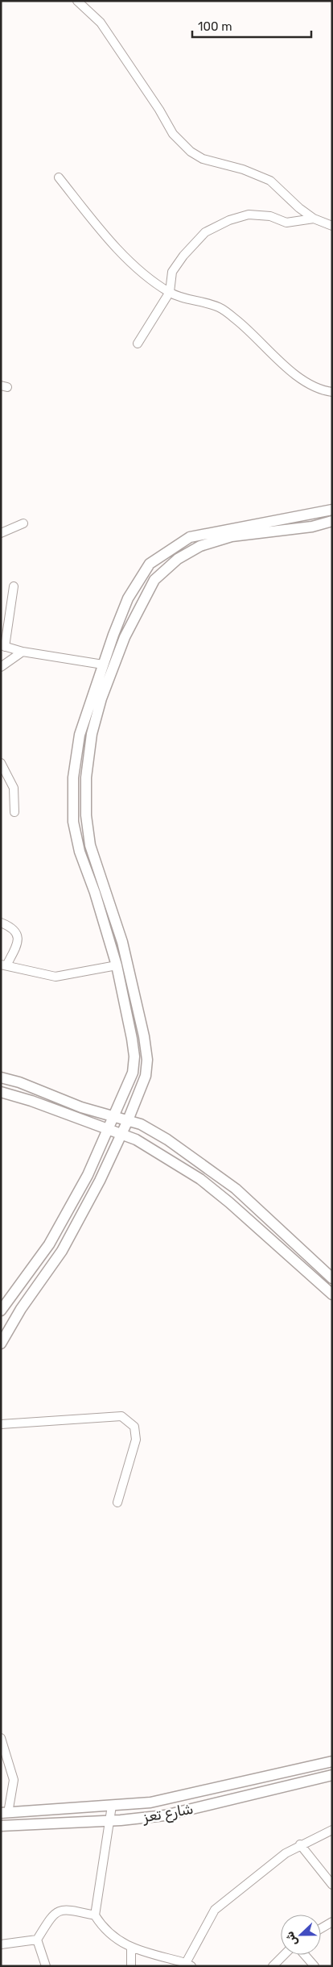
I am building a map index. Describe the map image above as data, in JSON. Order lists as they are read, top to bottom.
{
  "streets": {
    "main road": ["شارع تعز"]
  },
  "scale_bar": "100 m",
  "north": "left"
}
